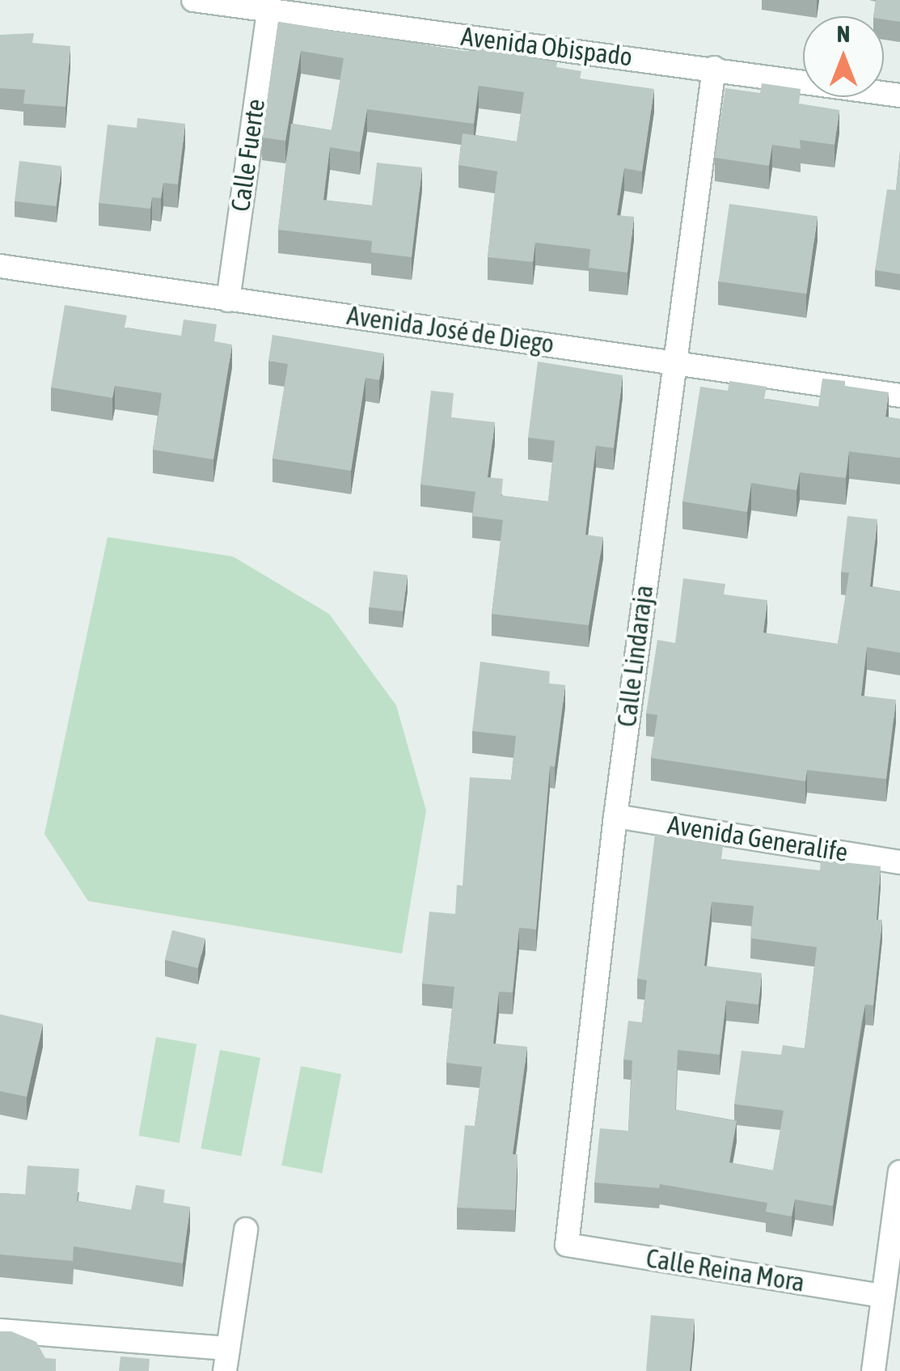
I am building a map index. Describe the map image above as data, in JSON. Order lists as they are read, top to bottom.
{
  "streets": {
    "street": [
      "Avenida Obispado",
      "Calle Fuerte",
      "Avenida José de Diego",
      "Calle Lindaraja",
      "Avenida Generalife",
      "Calle Reina Mora"
    ]
  },
  "crossings": [
    ["Avenida Obispado", "Calle Fuerte"],
    ["Avenida Obispado", "Calle Lindaraja"],
    ["Calle Fuerte", "Avenida José de Diego"],
    ["Avenida José de Diego", "Calle Lindaraja"],
    ["Calle Lindaraja", "Avenida Generalife"],
    ["Calle Lindaraja", "Calle Reina Mora"]
  ],
  "north": "top"
}
